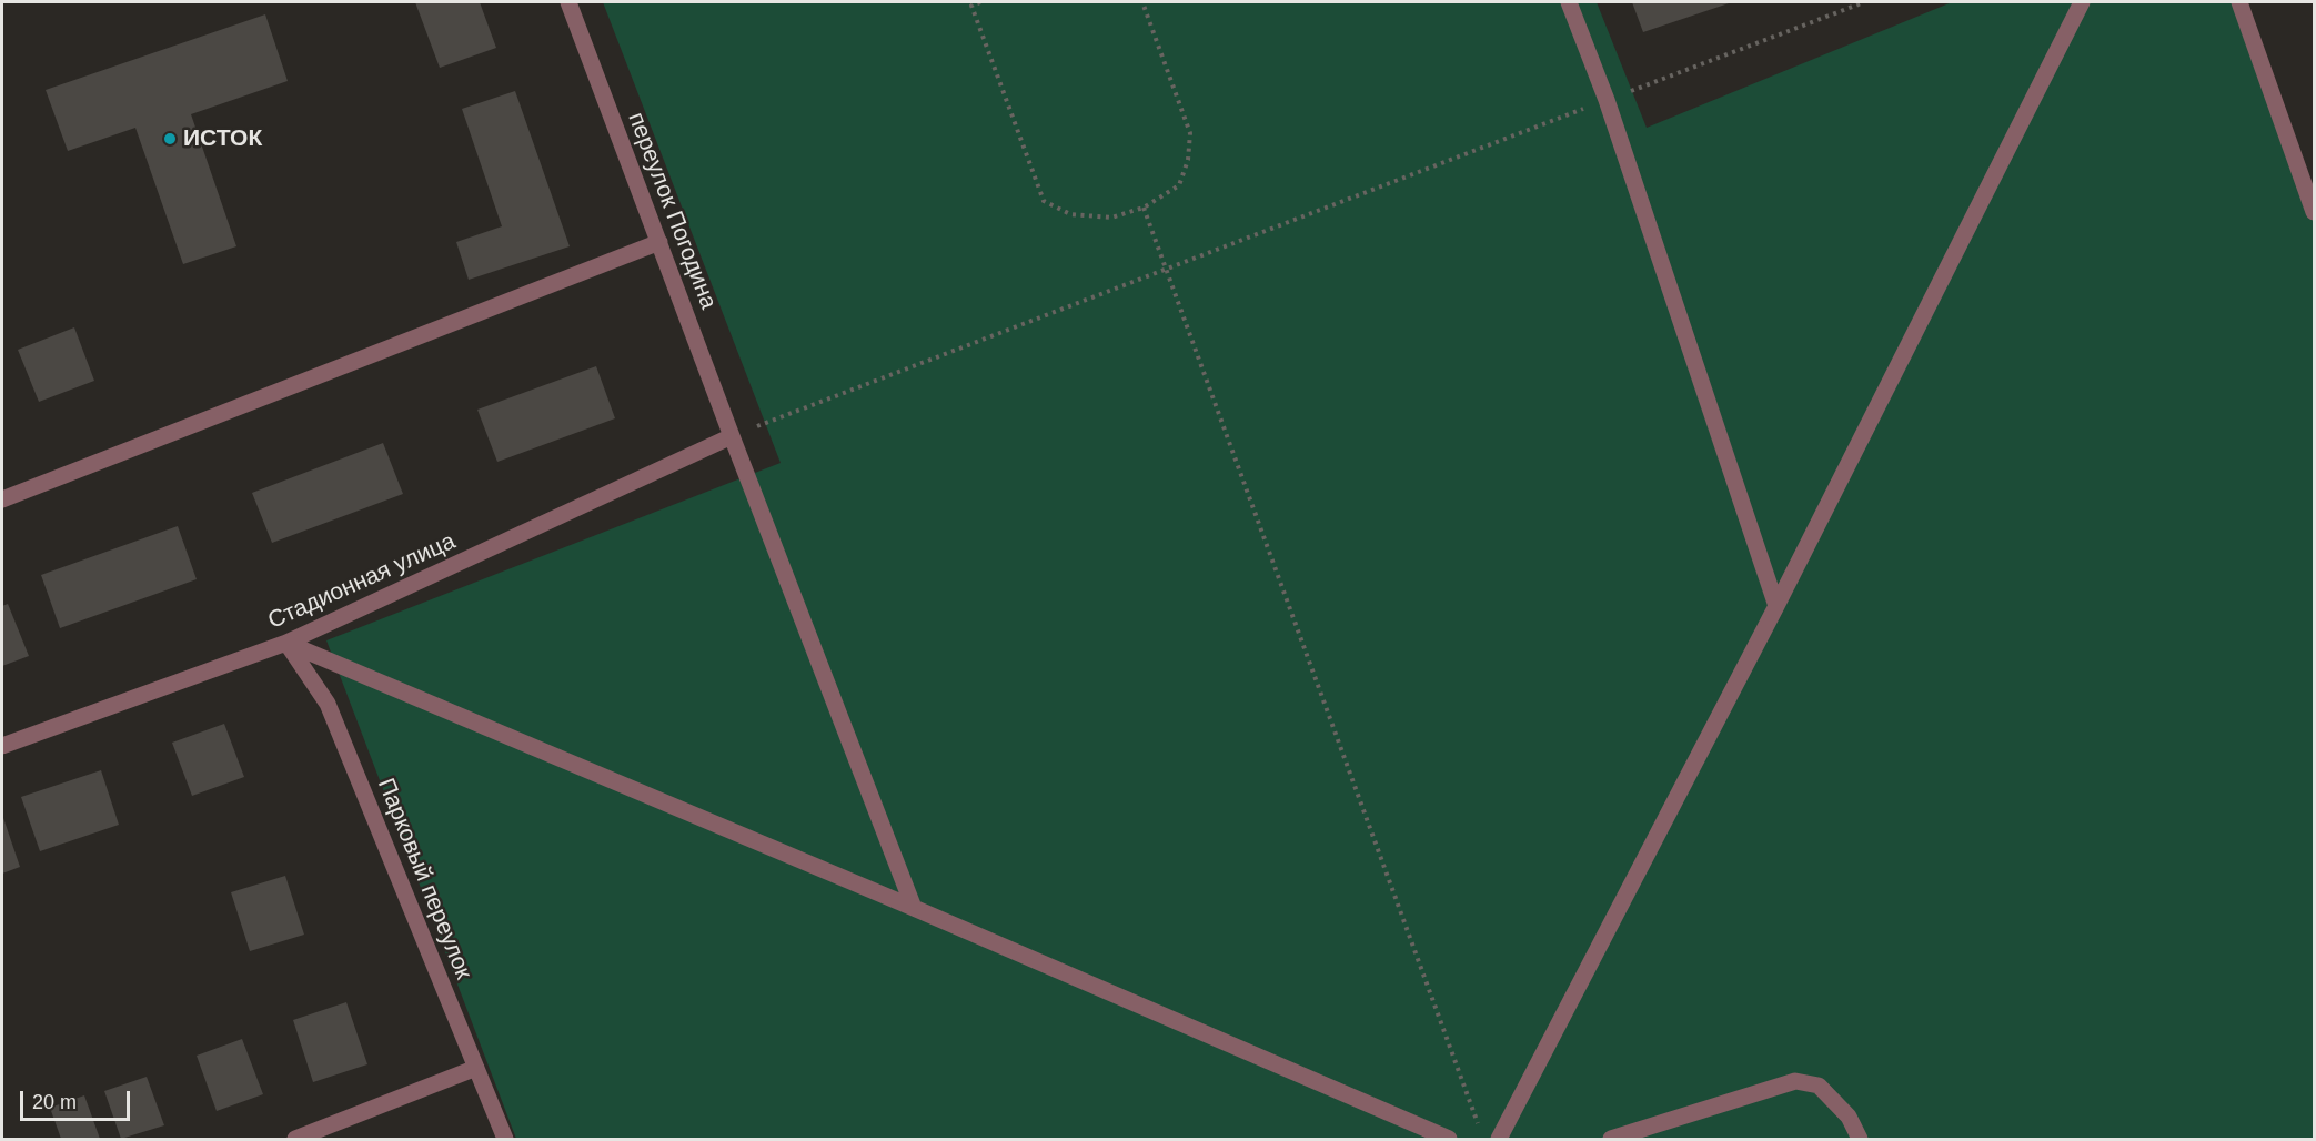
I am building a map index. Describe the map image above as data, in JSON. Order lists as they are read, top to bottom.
{
  "streets": {
    "street": ["переулок Погодина", "Стадионная улица", "Парковый переулок"]
  },
  "crossings": [
    ["переулок Погодина", "Стадионная улица"],
    ["Стадионная улица", "Парковый переулок"]
  ],
  "places": ["ИСТОК"],
  "scale_bar": "20 m"
}
